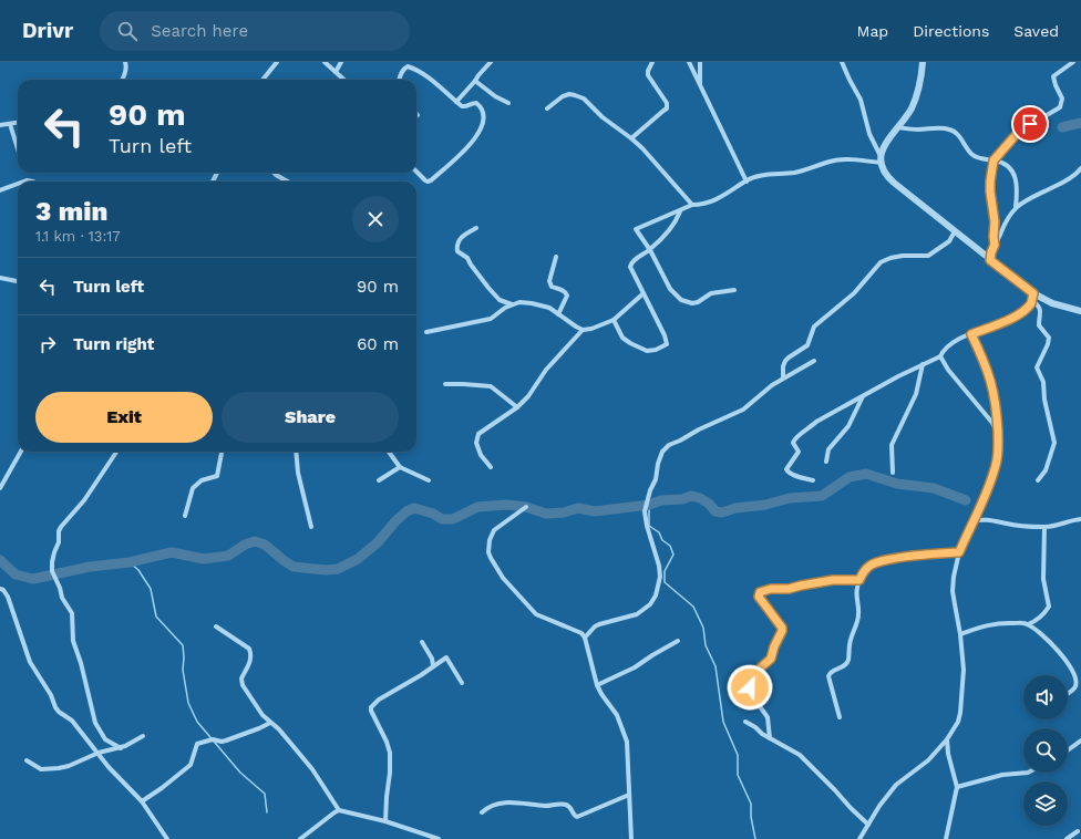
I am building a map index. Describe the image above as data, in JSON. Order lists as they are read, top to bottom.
{
  "page": {
    "header": "Drivr",
    "search": "Search here",
    "nav": ["Map", "Directions", "Saved"],
    "turn": ["90 m", "Turn left"],
    "heading": ["3 min", "1.1 km · 13:17"],
    "list": [
      {
        "name": "Turn left",
        "value": "90 m"
      },
      {
        "name": "Turn right",
        "value": "60 m"
      }
    ],
    "buttons": ["Exit", "Share"]
  }
}
